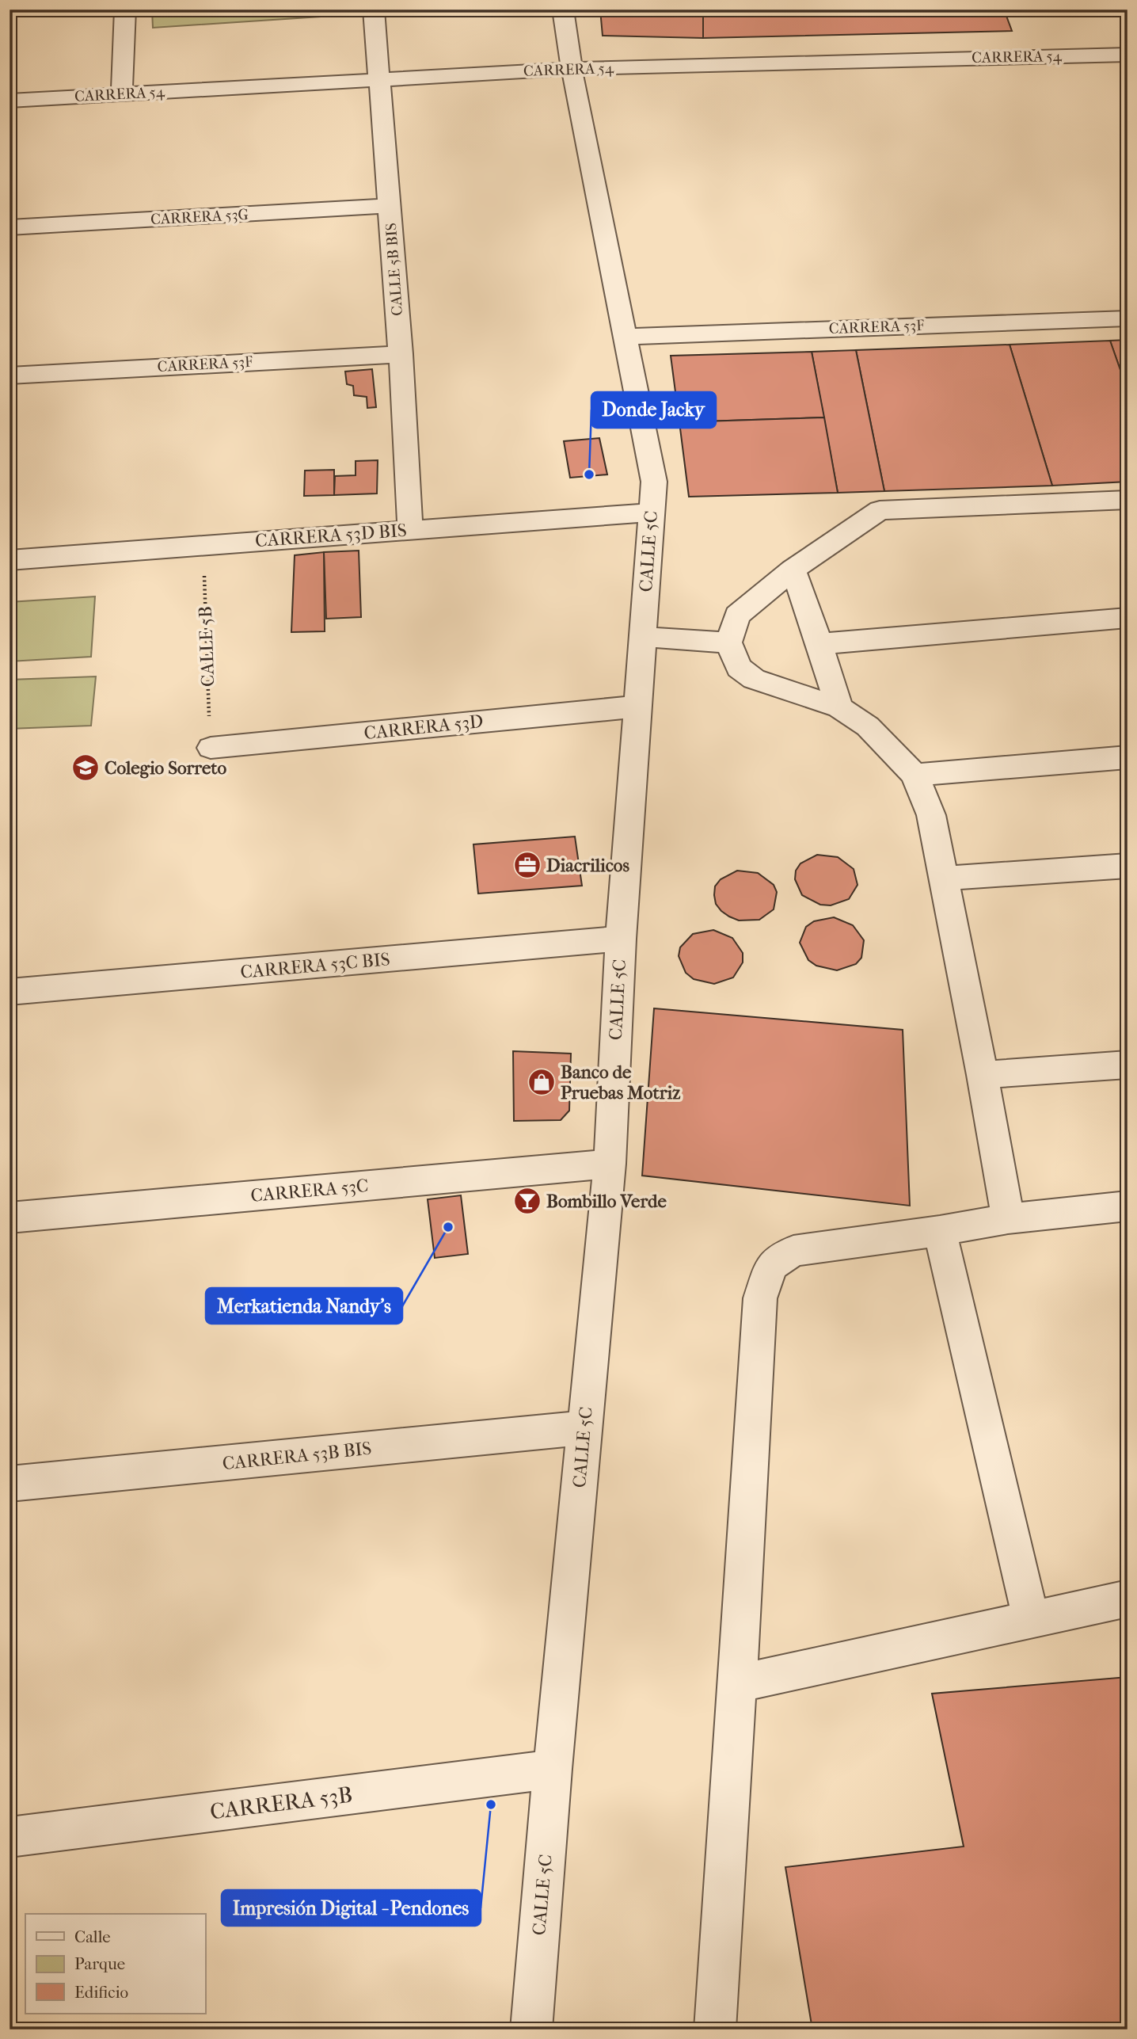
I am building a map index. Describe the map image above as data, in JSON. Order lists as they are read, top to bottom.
{
  "streets": {
    "street": [
      "CARRERA 54",
      "CARRERA 53G",
      "CALLE 5B BIS",
      "CARRERA 53F",
      "CARRERA 53D BIS",
      "CALLE 5C",
      "CARRERA 53D",
      "CARRERA 53C BIS",
      "CARRERA 53C",
      "CARRERA 53B BIS",
      "CARRERA 53B"
    ],
    "path": ["CALLE 5B"]
  },
  "crossings": [
    ["CARRERA 54", "CALLE 5B BIS"],
    ["CARRERA 54", "CALLE 5C"],
    ["CARRERA 53G", "CALLE 5B BIS"],
    ["CALLE 5B BIS", "CARRERA 53F"],
    ["CALLE 5B BIS", "CARRERA 53D BIS"],
    ["CARRERA 53F", "CALLE 5C"],
    ["CARRERA 53D BIS", "CALLE 5C"],
    ["CARRERA 53D BIS", "CALLE 5B"],
    ["CALLE 5C", "CARRERA 53D"],
    ["CALLE 5C", "CARRERA 53C BIS"],
    ["CALLE 5C", "CARRERA 53C"],
    ["CALLE 5C", "CARRERA 53B BIS"],
    ["CALLE 5C", "CARRERA 53B"],
    ["CALLE 5B", "CARRERA 53D"]
  ],
  "places": {
    "other": ["Donde Jacky", "Merkatienda Nandy's", "Impresión Digital - Pendones"],
    "school or university": ["Colegio Sorreto"],
    "office": ["Diacrilicos"],
    "shop": ["Banco de Pruebas Motriz"],
    "bar": ["Bombillo Verde"]
  },
  "legend": ["Calle", "Parque", "Edificio"]
}
